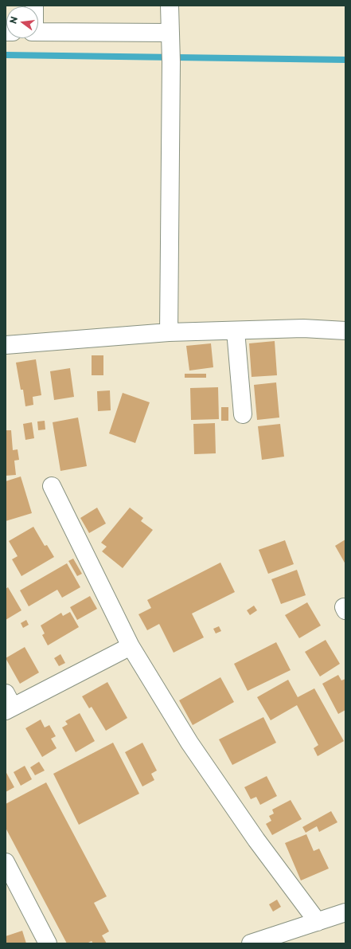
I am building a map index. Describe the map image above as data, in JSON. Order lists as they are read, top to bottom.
{
  "north": "left"
}
